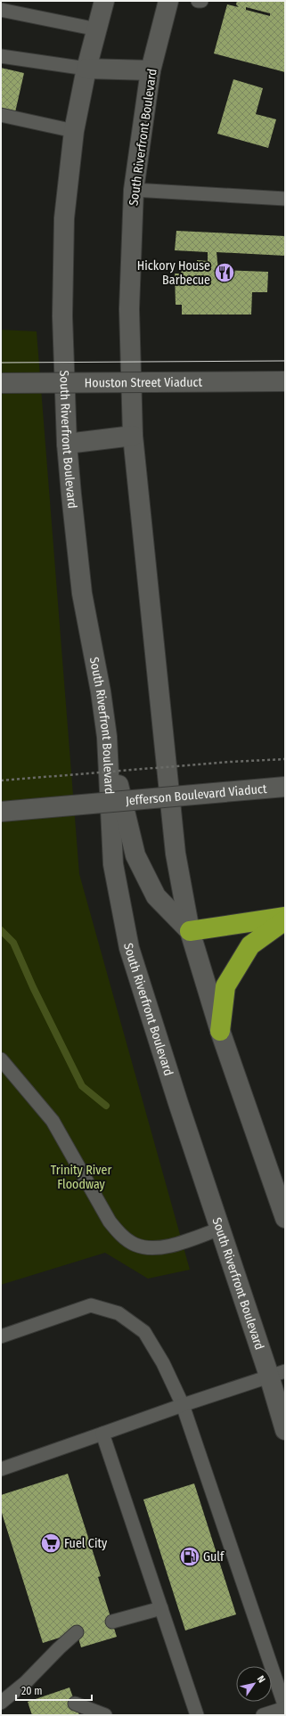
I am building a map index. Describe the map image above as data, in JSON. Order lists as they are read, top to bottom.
{
  "streets": {
    "main road": ["South Riverfront Boulevard", "Houston Street Viaduct", "Jefferson Boulevard Viaduct"]
  },
  "parks": ["Trinity River Floodway"],
  "places": {
    "restaurant": ["Hickory House Barbecue"],
    "supermarket": ["Fuel City"],
    "fuel station": ["Gulf"]
  },
  "scale_bar": "20 m",
  "north": "top right"
}
